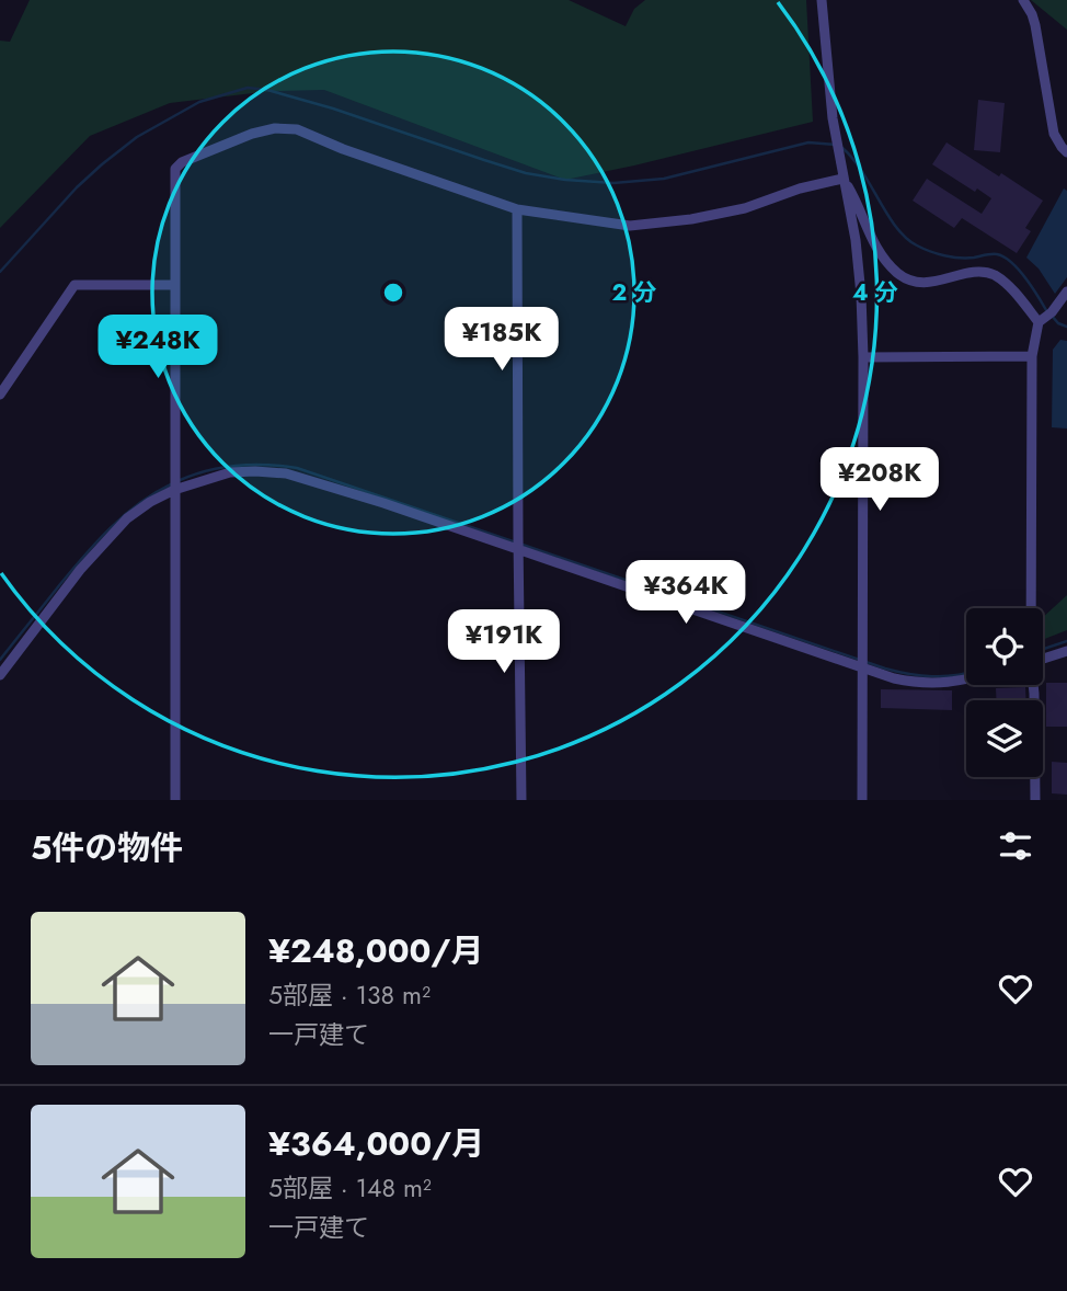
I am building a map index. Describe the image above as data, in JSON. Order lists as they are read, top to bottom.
{
  "page": {
    "price": [
      "¥185K",
      "¥248K",
      "¥208K",
      "¥364K",
      "¥191K"
    ],
    "heading": "5件の物件",
    "list": [
      {
        "name": "¥248,000/月",
        "note": "5部屋 · 138 m² · 一戸建て"
      },
      {
        "name": "¥364,000/月",
        "note": "5部屋 · 148 m² · 一戸建て"
      }
    ]
  },
  "rings": ["2 分", "4 分"]
}
